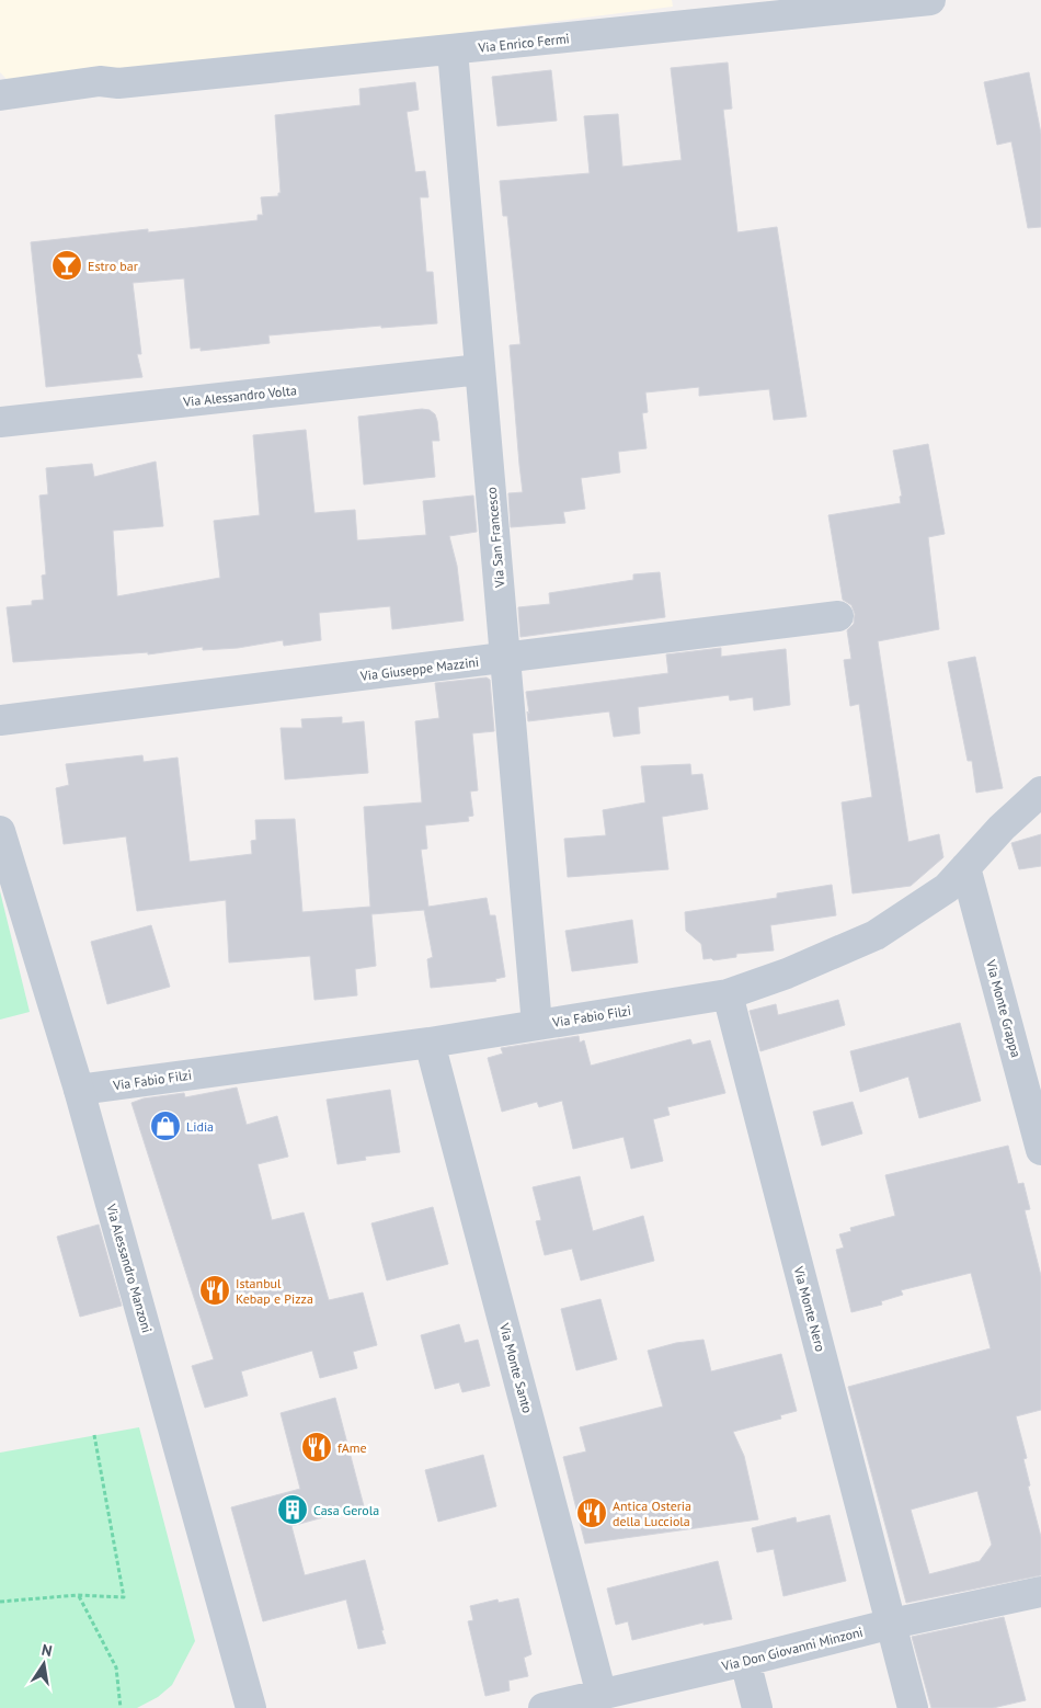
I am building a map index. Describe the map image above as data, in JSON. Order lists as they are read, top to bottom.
{
  "streets": {
    "street": [
      "Via Enrico Fermi",
      "Via Alessandro Volta",
      "Via San Francesco",
      "Via Giuseppe Mazzini",
      "Via Monte Grappa",
      "Via Fabio Filzi",
      "Via Alessandro Manzoni",
      "Via Monte Nero",
      "Via Monte Santo",
      "Via Don Giovanni Minzoni"
    ]
  },
  "crossings": [
    ["Via Enrico Fermi", "Via San Francesco"],
    ["Via Alessandro Volta", "Via San Francesco"],
    ["Via San Francesco", "Via Giuseppe Mazzini"],
    ["Via San Francesco", "Via Fabio Filzi"],
    ["Via Monte Grappa", "Via Fabio Filzi"],
    ["Via Fabio Filzi", "Via Alessandro Manzoni"],
    ["Via Fabio Filzi", "Via Monte Nero"],
    ["Via Fabio Filzi", "Via Monte Santo"],
    ["Via Monte Nero", "Via Don Giovanni Minzoni"],
    ["Via Monte Santo", "Via Don Giovanni Minzoni"]
  ],
  "places": {
    "bar": ["Estro bar"],
    "shop": ["Lidia"],
    "restaurant": ["Istanbul Kebap e Pizza", "fAme", "Antica Osteria della Lucciola"],
    "building": ["Casa Gerola"]
  },
  "north": "top"
}
